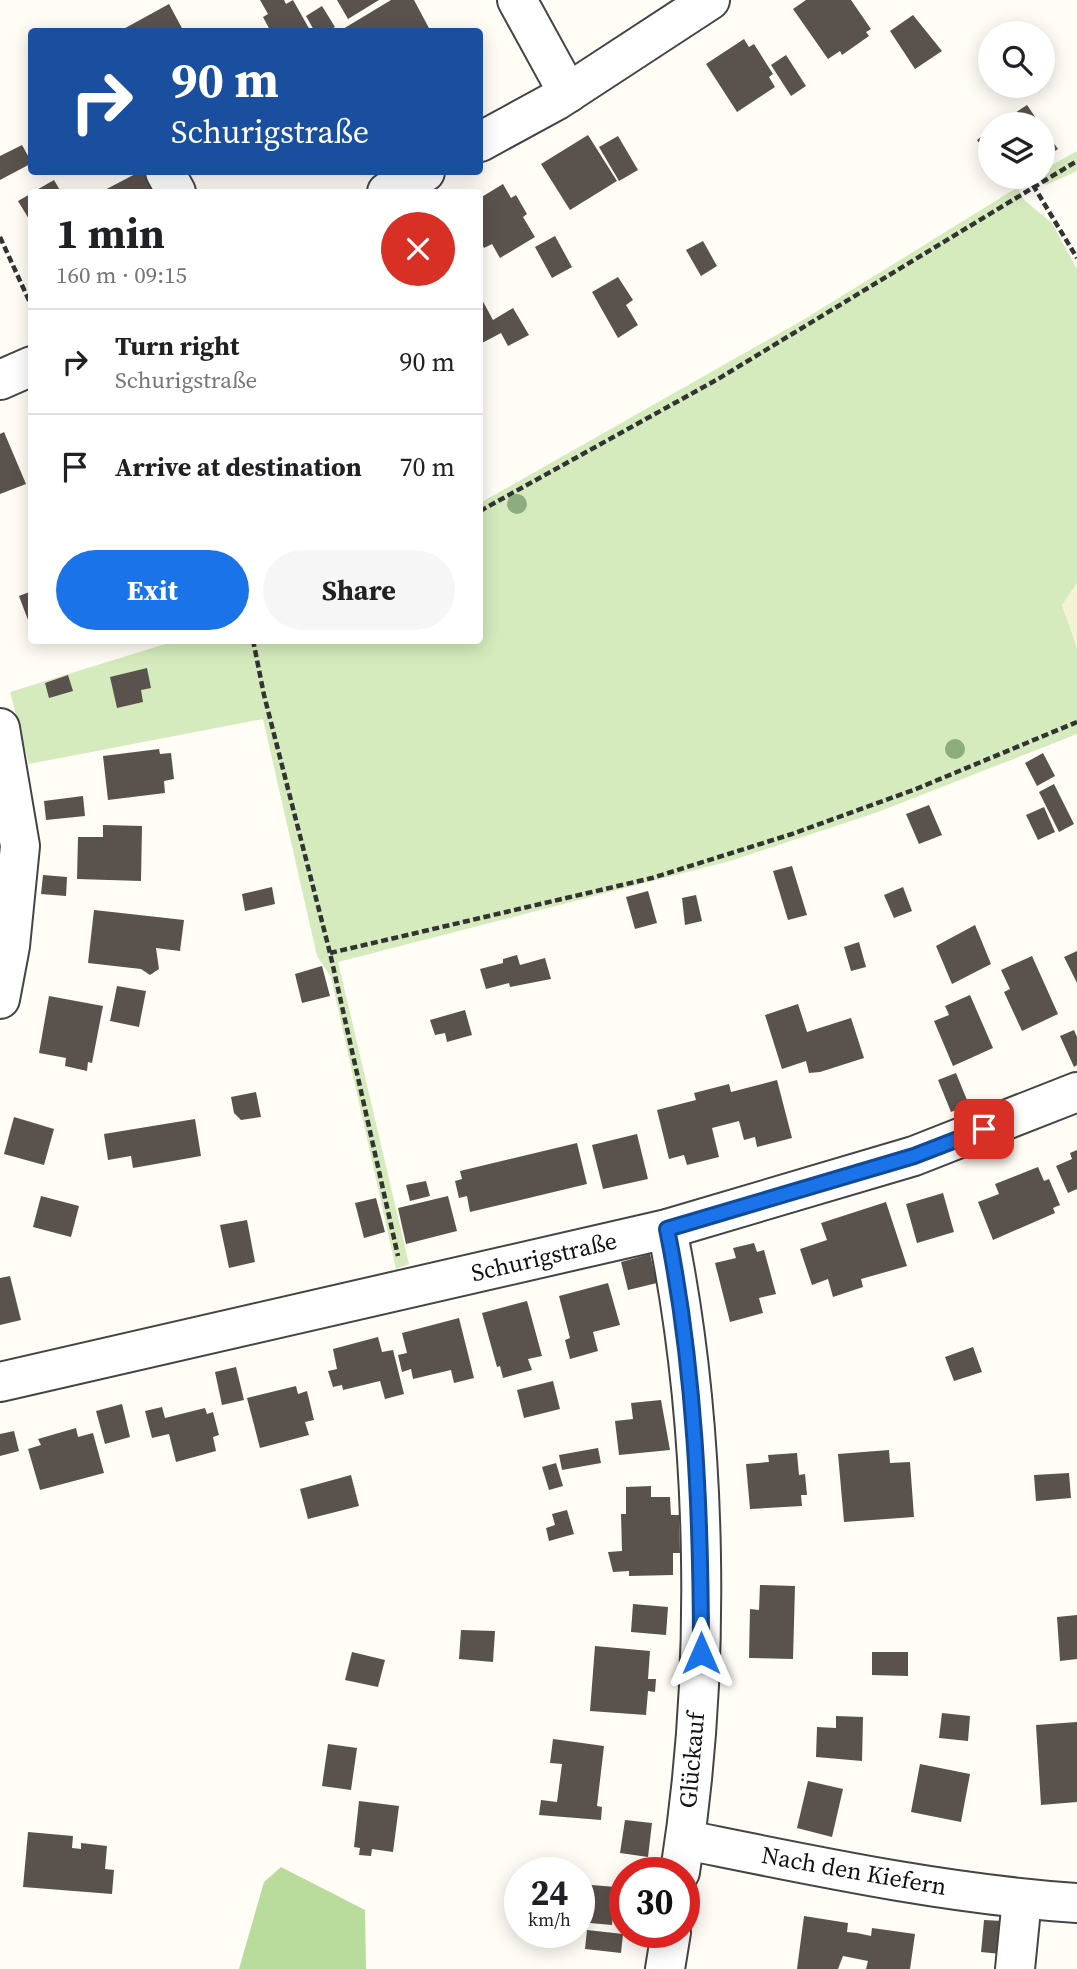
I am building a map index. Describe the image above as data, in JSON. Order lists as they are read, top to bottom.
{
  "streets": {
    "street": ["Schurigstraße", "Glückauf", "Nach den Kiefern"]
  },
  "crossings": [
    ["Schurigstraße", "Glückauf"],
    ["Glückauf", "Nach den Kiefern"]
  ],
  "page": {
    "turn": ["90 m", "Schurigstraße"],
    "heading": ["1 min", "160 m · 09:15"],
    "list": [
      {
        "name": "Turn right",
        "note": "Schurigstraße",
        "value": "90 m"
      },
      {
        "name": "Arrive at destination",
        "value": "70 m"
      }
    ],
    "buttons": ["Exit", "Share"],
    "speed": "24 km/h",
    "limit": "30"
  }
}
